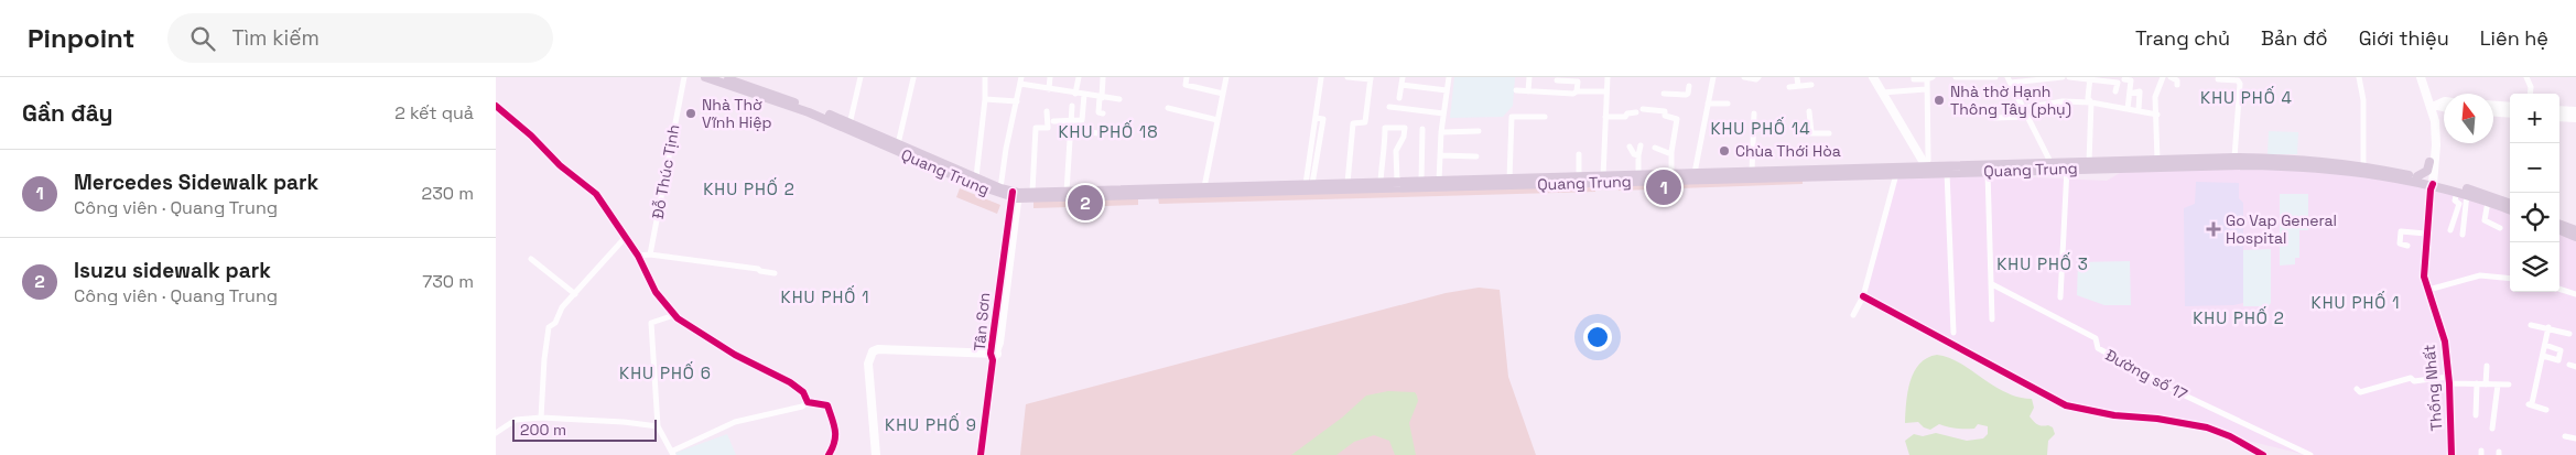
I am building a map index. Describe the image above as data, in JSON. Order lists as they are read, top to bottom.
{
  "streets": {
    "main road": ["Quang Trung"],
    "street": [
      "Đỗ Thúc Tịnh",
      "Tân Sơn",
      "Đường số 17",
      "Thống Nhất"
    ]
  },
  "crossings": [
    ["Quang Trung", "Tân Sơn"],
    ["Quang Trung", "Thống Nhất"]
  ],
  "districts": [
    "KHU PHỐ 4",
    "KHU PHỐ 14",
    "KHU PHỐ 18",
    "KHU PHỐ 2",
    "KHU PHỐ 3",
    "KHU PHỐ 1",
    "KHU PHỐ 1",
    "KHU PHỐ 2",
    "KHU PHỐ 6",
    "KHU PHỐ 9"
  ],
  "places": {
    "other": ["Nhà thờ Hạnh Thông Tây (phụ)", "Nhà Thờ Vĩnh Hiệp", "Chùa Thới Hòa"],
    "health": ["Go Vap General Hospital"]
  },
  "scale_bar": "200 m",
  "north": "top",
  "page": {
    "header": "Pinpoint",
    "search": "Tìm kiếm",
    "nav": [
      "Trang chủ",
      "Bản đồ",
      "Giới thiệu",
      "Liên hệ"
    ],
    "heading": ["Gần đây", "2 kết quả"],
    "map_buttons": ["+", "−"],
    "list": [
      {
        "mark": "1",
        "name": "Mercedes Sidewalk park",
        "note": "Công viên · Quang Trung",
        "value": "230 m"
      },
      {
        "mark": "2",
        "name": "Isuzu sidewalk park",
        "note": "Công viên · Quang Trung",
        "value": "730 m"
      }
    ],
    "pins": ["1", "2"],
    "scale": "200 m"
  }
}
